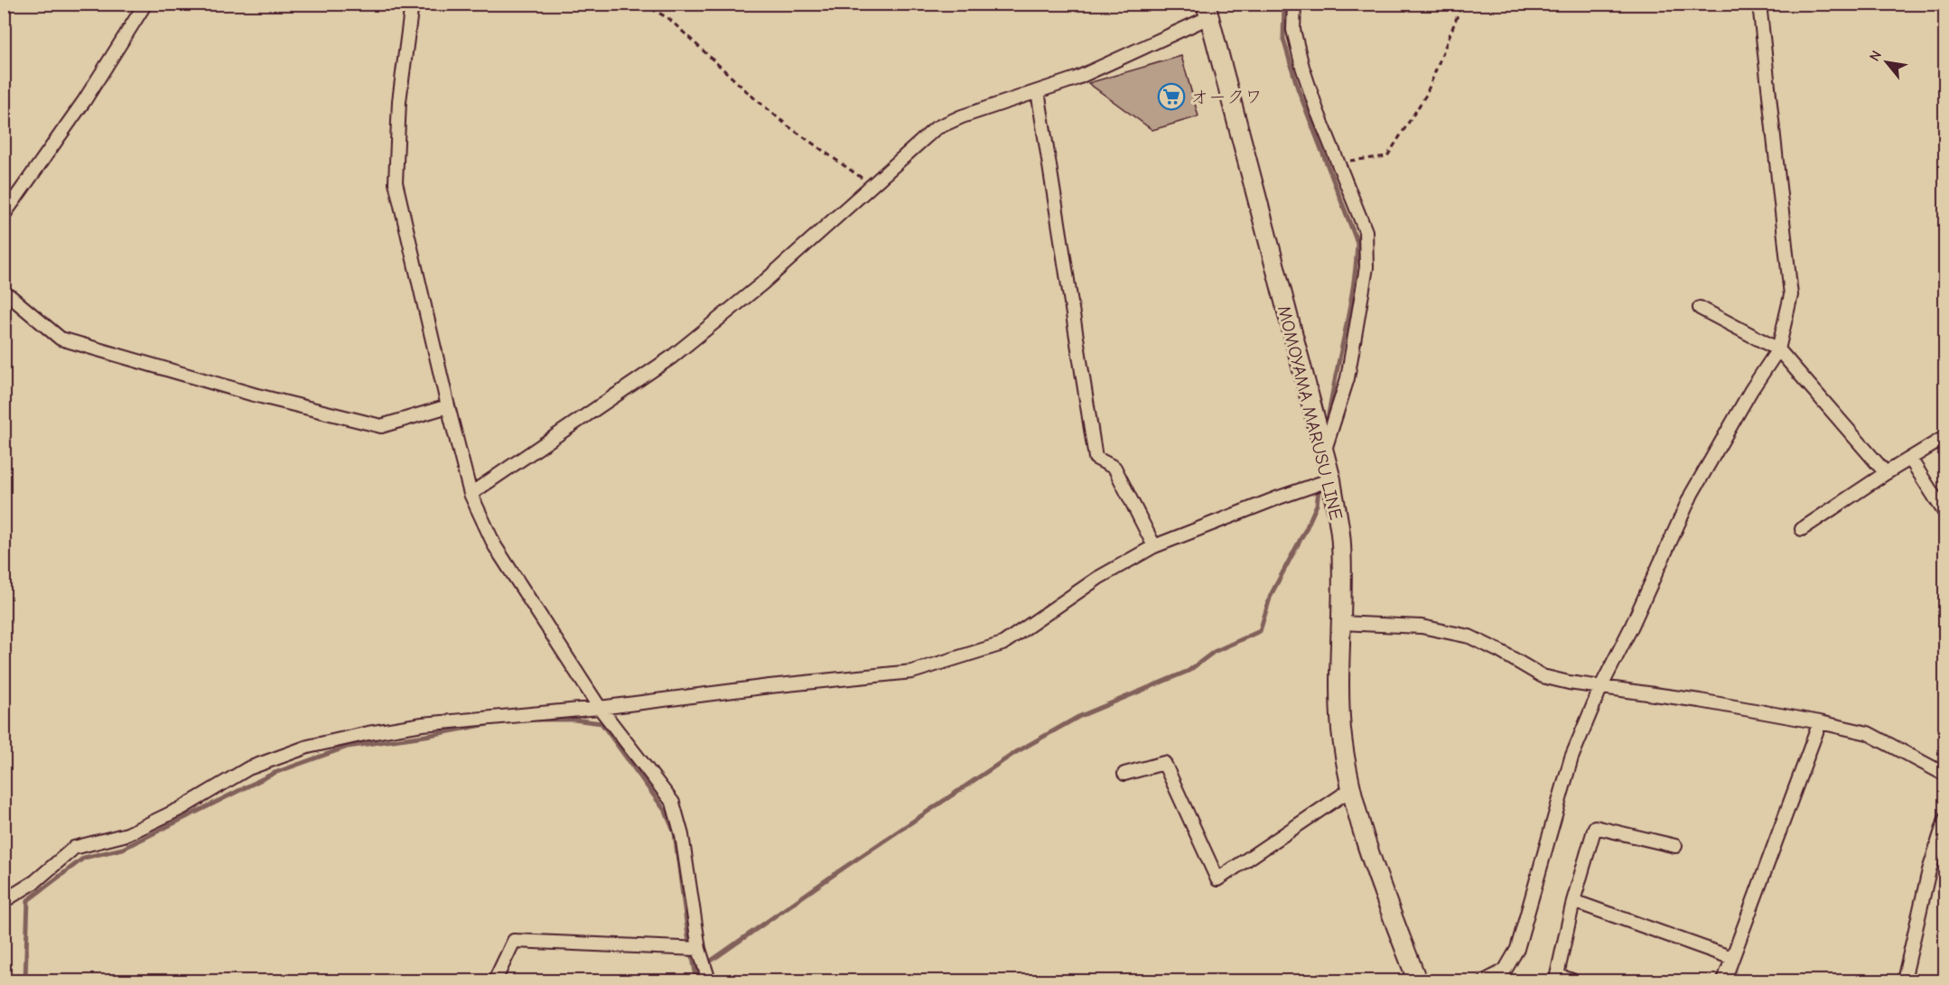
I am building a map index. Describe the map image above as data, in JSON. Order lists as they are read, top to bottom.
{
  "streets": {
    "main road": ["MOMOYAMA MARUSU LINE"]
  },
  "places": {
    "supermarket": ["オークワ"]
  },
  "north": "top left"
}
